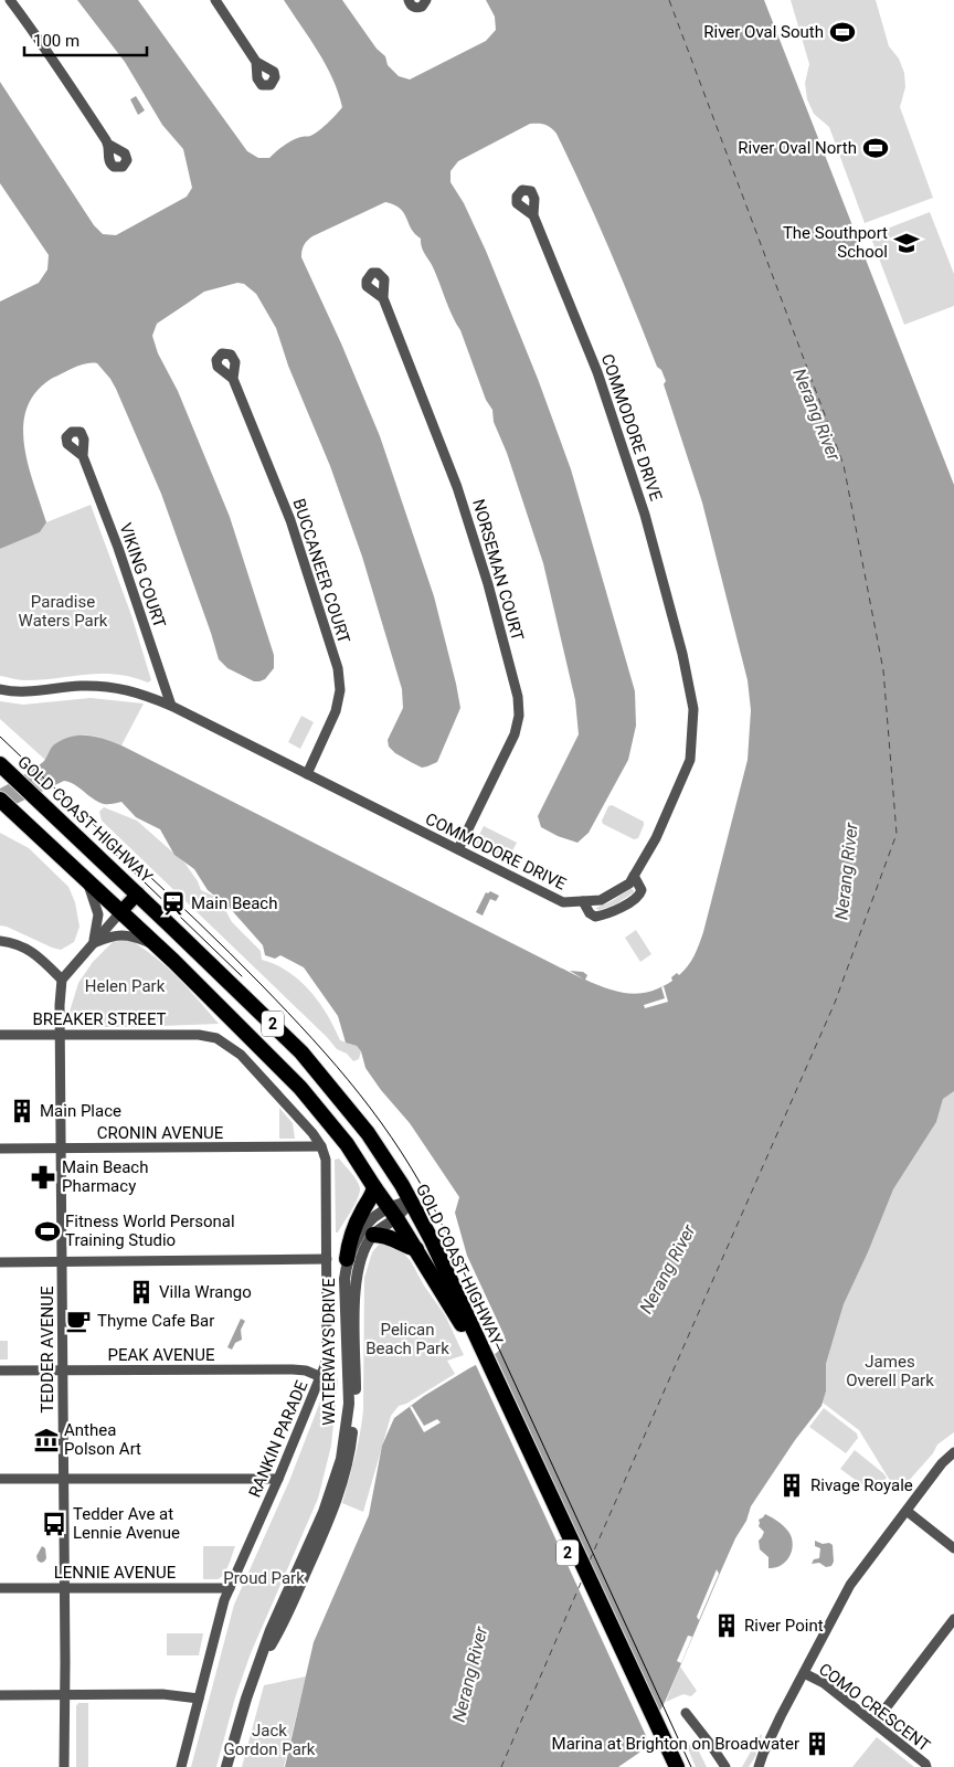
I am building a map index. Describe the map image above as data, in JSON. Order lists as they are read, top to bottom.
{
  "streets": {
    "highway": ["GOLD COAST HIGHWAY", "2"],
    "street": [
      "COMMODORE DRIVE",
      "NORSEMAN COURT",
      "BUCCANEER COURT",
      "VIKING COURT",
      "BREAKER STREET",
      "CRONIN AVENUE",
      "TEDDER AVENUE",
      "WATERWAYS DRIVE",
      "PEAK AVENUE",
      "RANKIN PARADE",
      "LENNIE AVENUE",
      "COMO CRESCENT"
    ]
  },
  "crossings": [
    ["COMMODORE DRIVE", "NORSEMAN COURT"],
    ["COMMODORE DRIVE", "BUCCANEER COURT"],
    ["COMMODORE DRIVE", "VIKING COURT"],
    ["GOLD COAST HIGHWAY", "WATERWAYS DRIVE"],
    ["BREAKER STREET", "TEDDER AVENUE"],
    ["BREAKER STREET", "RANKIN PARADE"],
    ["CRONIN AVENUE", "TEDDER AVENUE"],
    ["CRONIN AVENUE", "RANKIN PARADE"],
    ["TEDDER AVENUE", "PEAK AVENUE"],
    ["TEDDER AVENUE", "LENNIE AVENUE"],
    ["PEAK AVENUE", "RANKIN PARADE"],
    ["RANKIN PARADE", "LENNIE AVENUE"]
  ],
  "water": ["Nerang River"],
  "parks": [
    "Paradise Waters Park",
    "Helen Park",
    "Pelican Beach Park",
    "James Overell Park",
    "Proud Park",
    "Jack Gordon Park"
  ],
  "places": {
    "sports": ["River Oval South", "River Oval North", "Fitness World Personal Training Studio"],
    "school or university": ["The Southport School"],
    "station": ["Main Beach"],
    "building": [
      "Main Place",
      "Villa Wrango",
      "Rivage Royale",
      "River Point",
      "Marina at Brighton on Broadwater"
    ],
    "pharmacy": ["Main Beach Pharmacy"],
    "cafe": ["Thyme Cafe Bar"],
    "museum": ["Anthea Polson Art"],
    "bus stop": ["Tedder Ave at Lennie Avenue"]
  },
  "scale_bar": "100 m"
}
